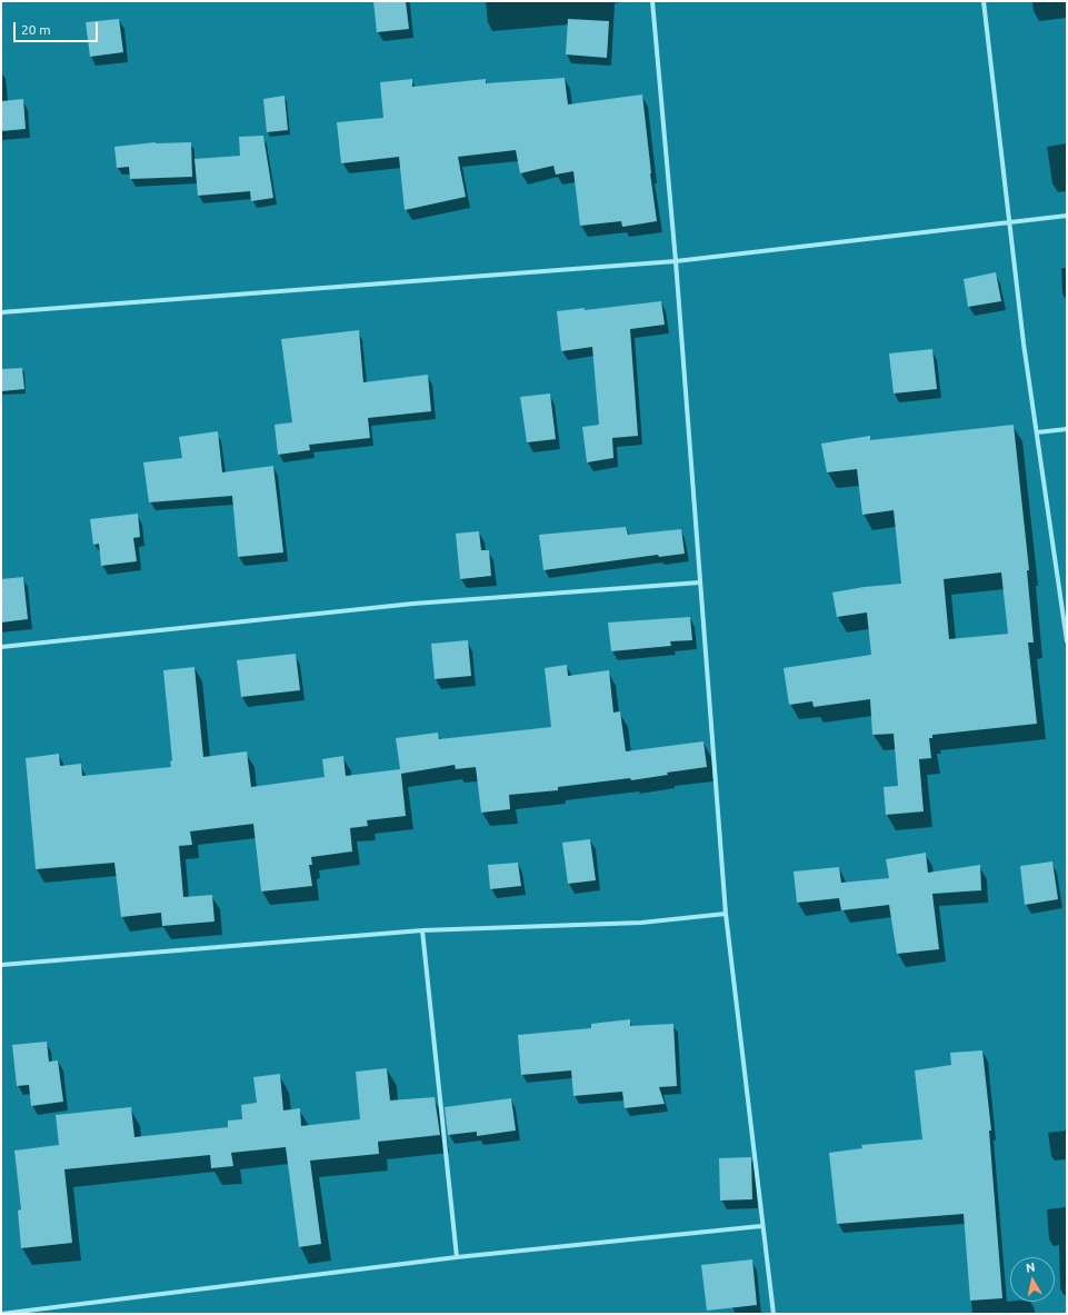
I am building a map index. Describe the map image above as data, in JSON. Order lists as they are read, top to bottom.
{
  "scale_bar": "20 m",
  "north": "top"
}
